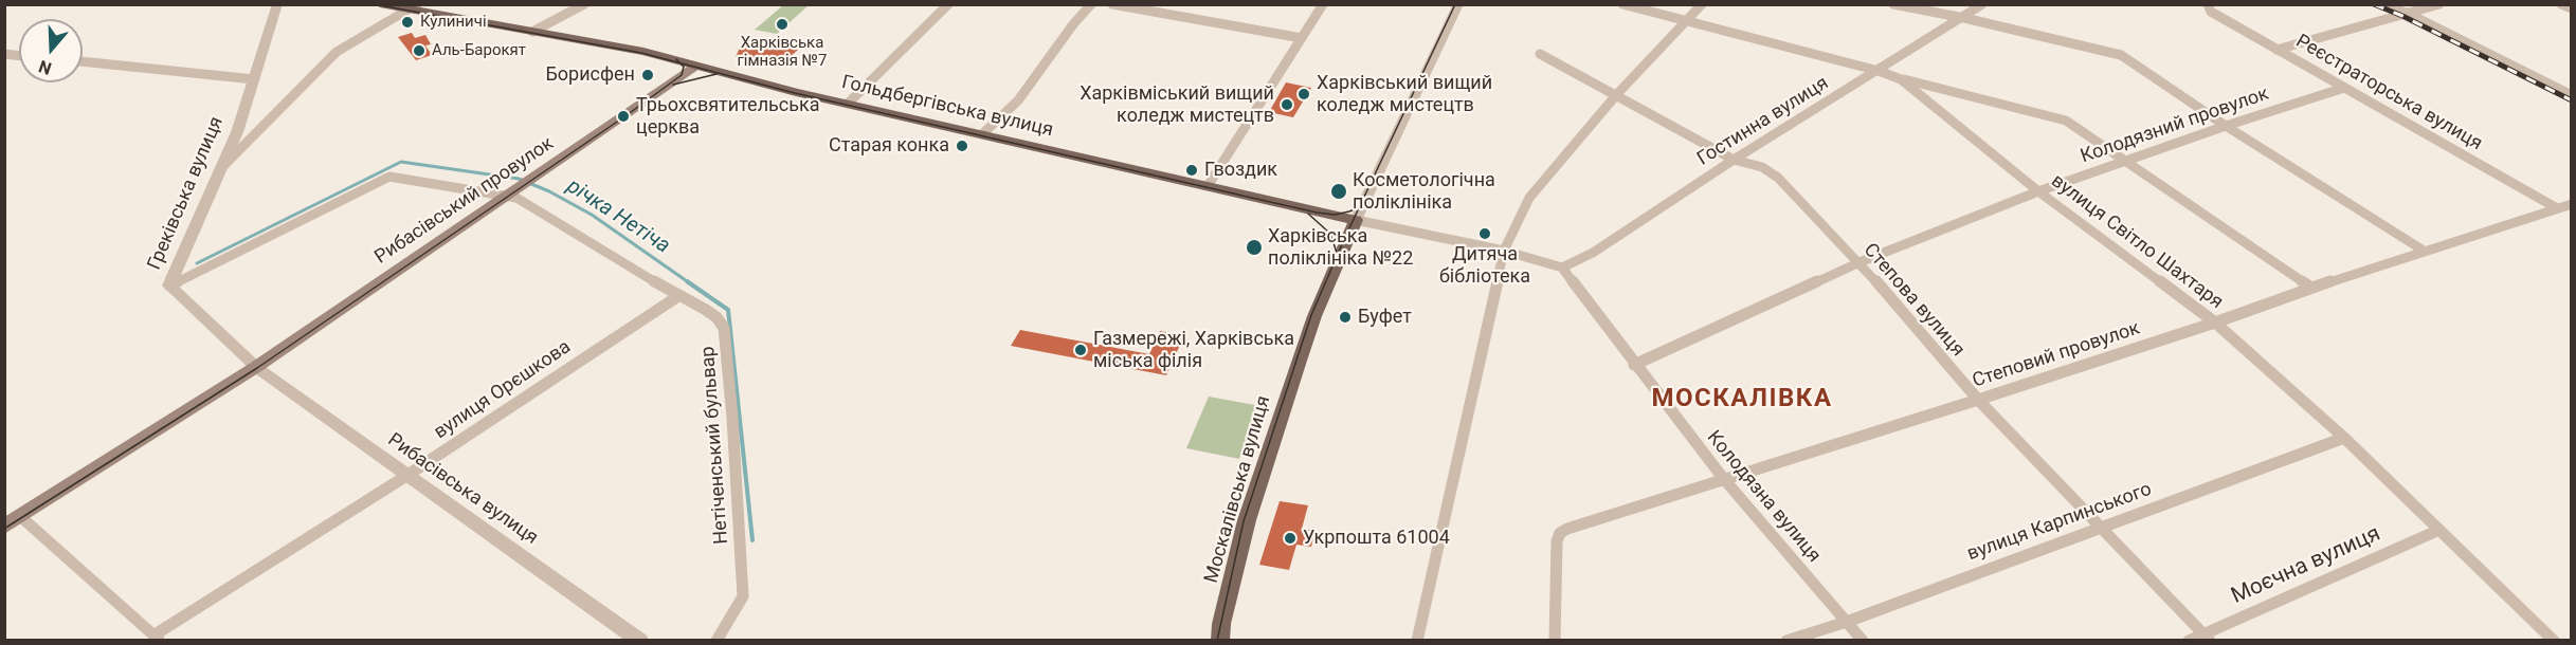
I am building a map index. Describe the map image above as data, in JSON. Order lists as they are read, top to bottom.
{
  "streets": {
    "main road": ["Гольдбергівська вулиця", "Рибасівський провулок", "Москалівська вулиця"],
    "street": [
      "Реєстраторська вулиця",
      "Гостинна вулиця",
      "Колодязний провулок",
      "Греківська вулиця",
      "вулиця Світло Шахтаря",
      "Степова вулиця",
      "Степовий провулок",
      "вулиця Орєшкова",
      "Нетіченський бульвар",
      "Рибасівська вулиця",
      "Колодязна вулиця",
      "вулиця Карпинського",
      "Моєчна вулиця"
    ]
  },
  "crossings": [
    ["Реєстраторська вулиця", "Колодязний провулок"],
    ["Реєстраторська вулиця", "Степовий провулок"],
    ["Гольдбергівська вулиця", "Рибасівський провулок"],
    ["Гольдбергівська вулиця", "Москалівська вулиця"],
    ["Гостинна вулиця", "вулиця Світло Шахтаря"],
    ["Гостинна вулиця", "Степова вулиця"],
    ["Гостинна вулиця", "Колодязна вулиця"],
    ["Колодязний провулок", "вулиця Світло Шахтаря"],
    ["Колодязний провулок", "Степова вулиця"],
    ["Колодязний провулок", "Колодязна вулиця"],
    ["Греківська вулиця", "Рибасівський провулок"],
    ["Греківська вулиця", "Нетіченський бульвар"],
    ["Греківська вулиця", "Рибасівська вулиця"],
    ["Рибасівський провулок", "Нетіченський бульвар"],
    ["Рибасівський провулок", "Рибасівська вулиця"],
    ["вулиця Світло Шахтаря", "Степовий провулок"],
    ["вулиця Світло Шахтаря", "вулиця Карпинського"],
    ["вулиця Світло Шахтаря", "Моєчна вулиця"],
    ["Степова вулиця", "Степовий провулок"],
    ["Степова вулиця", "вулиця Карпинського"],
    ["Степова вулиця", "Моєчна вулиця"],
    ["Степовий провулок", "Колодязна вулиця"],
    ["вулиця Орєшкова", "Нетіченський бульвар"],
    ["вулиця Орєшкова", "Рибасівська вулиця"],
    ["Колодязна вулиця", "вулиця Карпинського"]
  ],
  "districts": ["МОСКАЛІВКА"],
  "water": ["річка Нетіча"],
  "places": [
    "Кулиничі",
    "Харківська гімназія №7",
    "Аль-Барокят",
    "Борисфен",
    "Харківський вищий коледж мистецтв",
    "Харківміський вищий коледж мистецтв",
    "Трьохсвятительська церква",
    "Старая конка",
    "Гвоздик",
    "Косметологічна поліклініка",
    "Дитяча бібліотека",
    "Харківська поліклініка №22",
    "Буфет",
    "Газмережі, Харківська міська філія",
    "Укрпошта 61004"
  ],
  "north": "bottom"
}
